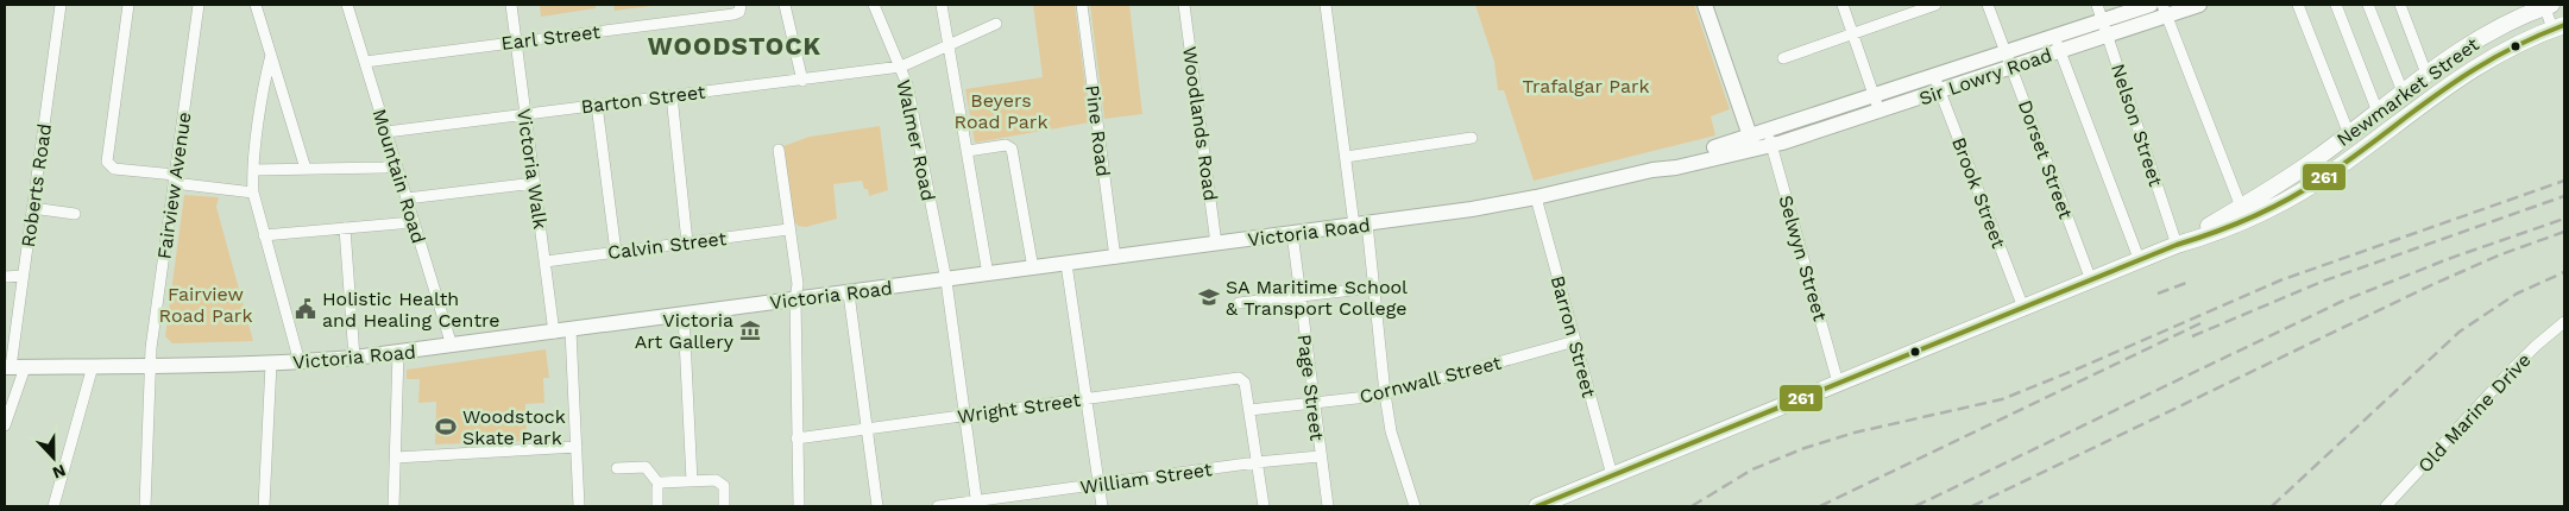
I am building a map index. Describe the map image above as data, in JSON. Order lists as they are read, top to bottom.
{
  "streets": {
    "main road": ["Sir Lowry Road", "Newmarket Street", "Victoria Road"],
    "street": [
      "Earl Street",
      "Barton Street",
      "Woodlands Road",
      "Nelson Street",
      "Pine Road",
      "Walmer Road",
      "Dorset Street",
      "Victoria Walk",
      "Mountain Road",
      "Roberts Road",
      "Fairview Avenue",
      "Brook Street",
      "Calvin Street",
      "Selwyn Street",
      "Barron Street",
      "Cornwall Street",
      "Page Street",
      "Wright Street",
      "Old Marine Drive",
      "William Street"
    ]
  },
  "crossings": [
    ["Earl Street", "Victoria Walk"],
    ["Earl Street", "Mountain Road"],
    ["Sir Lowry Road", "Nelson Street"],
    ["Sir Lowry Road", "Dorset Street"],
    ["Sir Lowry Road", "Brook Street"],
    ["Sir Lowry Road", "Victoria Road"],
    ["Sir Lowry Road", "Selwyn Street"],
    ["Newmarket Street", "Nelson Street"],
    ["Newmarket Street", "Dorset Street"],
    ["Newmarket Street", "Brook Street"],
    ["Newmarket Street", "Selwyn Street"],
    ["Newmarket Street", "Barron Street"],
    ["Barton Street", "Walmer Road"],
    ["Barton Street", "Victoria Walk"],
    ["Barton Street", "Mountain Road"],
    ["Woodlands Road", "Victoria Road"],
    ["Pine Road", "Victoria Road"],
    ["Walmer Road", "Victoria Road"],
    ["Walmer Road", "Wright Street"],
    ["Walmer Road", "William Street"],
    ["Victoria Walk", "Victoria Road"],
    ["Victoria Walk", "Calvin Street"],
    ["Mountain Road", "Victoria Road"],
    ["Roberts Road", "Victoria Road"],
    ["Fairview Avenue", "Victoria Road"],
    ["Victoria Road", "Selwyn Street"],
    ["Victoria Road", "Barron Street"],
    ["Victoria Road", "Page Street"],
    ["Barron Street", "Cornwall Street"],
    ["Cornwall Street", "Page Street"],
    ["Cornwall Street", "Wright Street"],
    ["Page Street", "William Street"]
  ],
  "districts": ["WOODSTOCK"],
  "parks": ["Trafalgar Park", "Beyers Road Park", "Fairview Road Park"],
  "places": {
    "school or university": ["SA Maritime School & Transport College"],
    "public building": ["Holistic Health and Healing Centre"],
    "museum": ["Victoria Art Gallery"],
    "sports": ["Woodstock Skate Park"]
  },
  "lines": ["transit line 261"],
  "north": "bottom"
}
